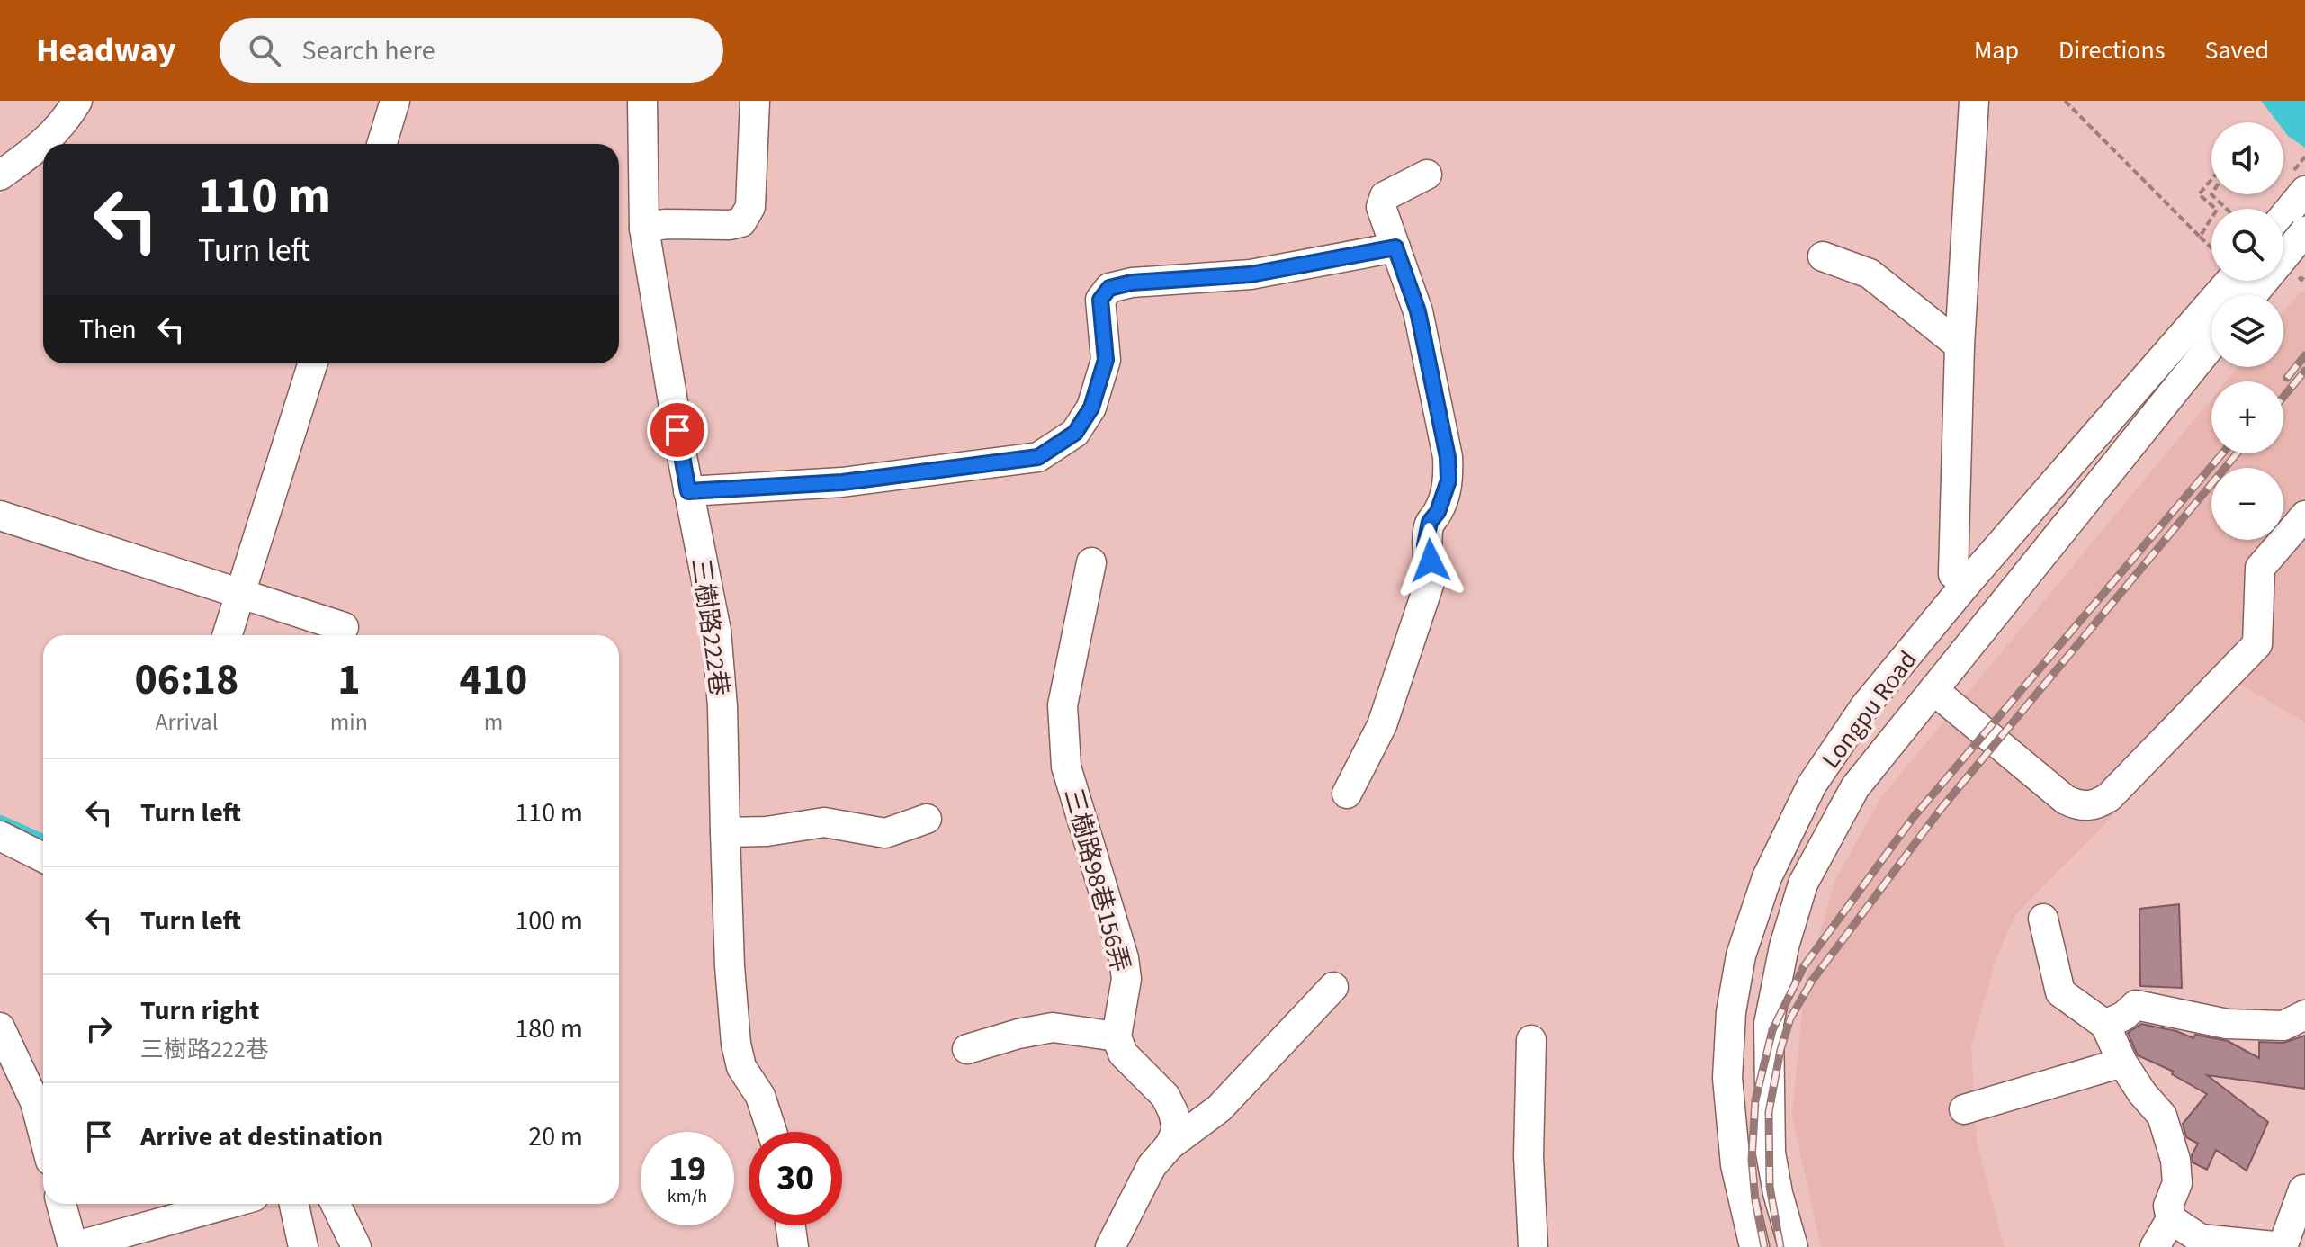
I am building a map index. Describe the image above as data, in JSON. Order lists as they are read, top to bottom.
{
  "streets": {
    "street": ["三樹路222巷", "Longpu Road", "三樹路98巷156弄"]
  },
  "page": {
    "header": "Headway",
    "search": "Search here",
    "nav": ["Map", "Directions", "Saved"],
    "map_buttons": ["+", "−"],
    "turn": ["110 m", "Turn left"],
    "then": "Then",
    "eta": [
      "06:18",
      "Arrival",
      "1",
      "min",
      "410",
      "m"
    ],
    "list": [
      {
        "name": "Turn left",
        "value": "110 m"
      },
      {
        "name": "Turn left",
        "value": "100 m"
      },
      {
        "name": "Turn right",
        "note": "三樹路222巷",
        "value": "180 m"
      },
      {
        "name": "Arrive at destination",
        "value": "20 m"
      }
    ],
    "speed": "19 km/h",
    "limit": "30"
  }
}
